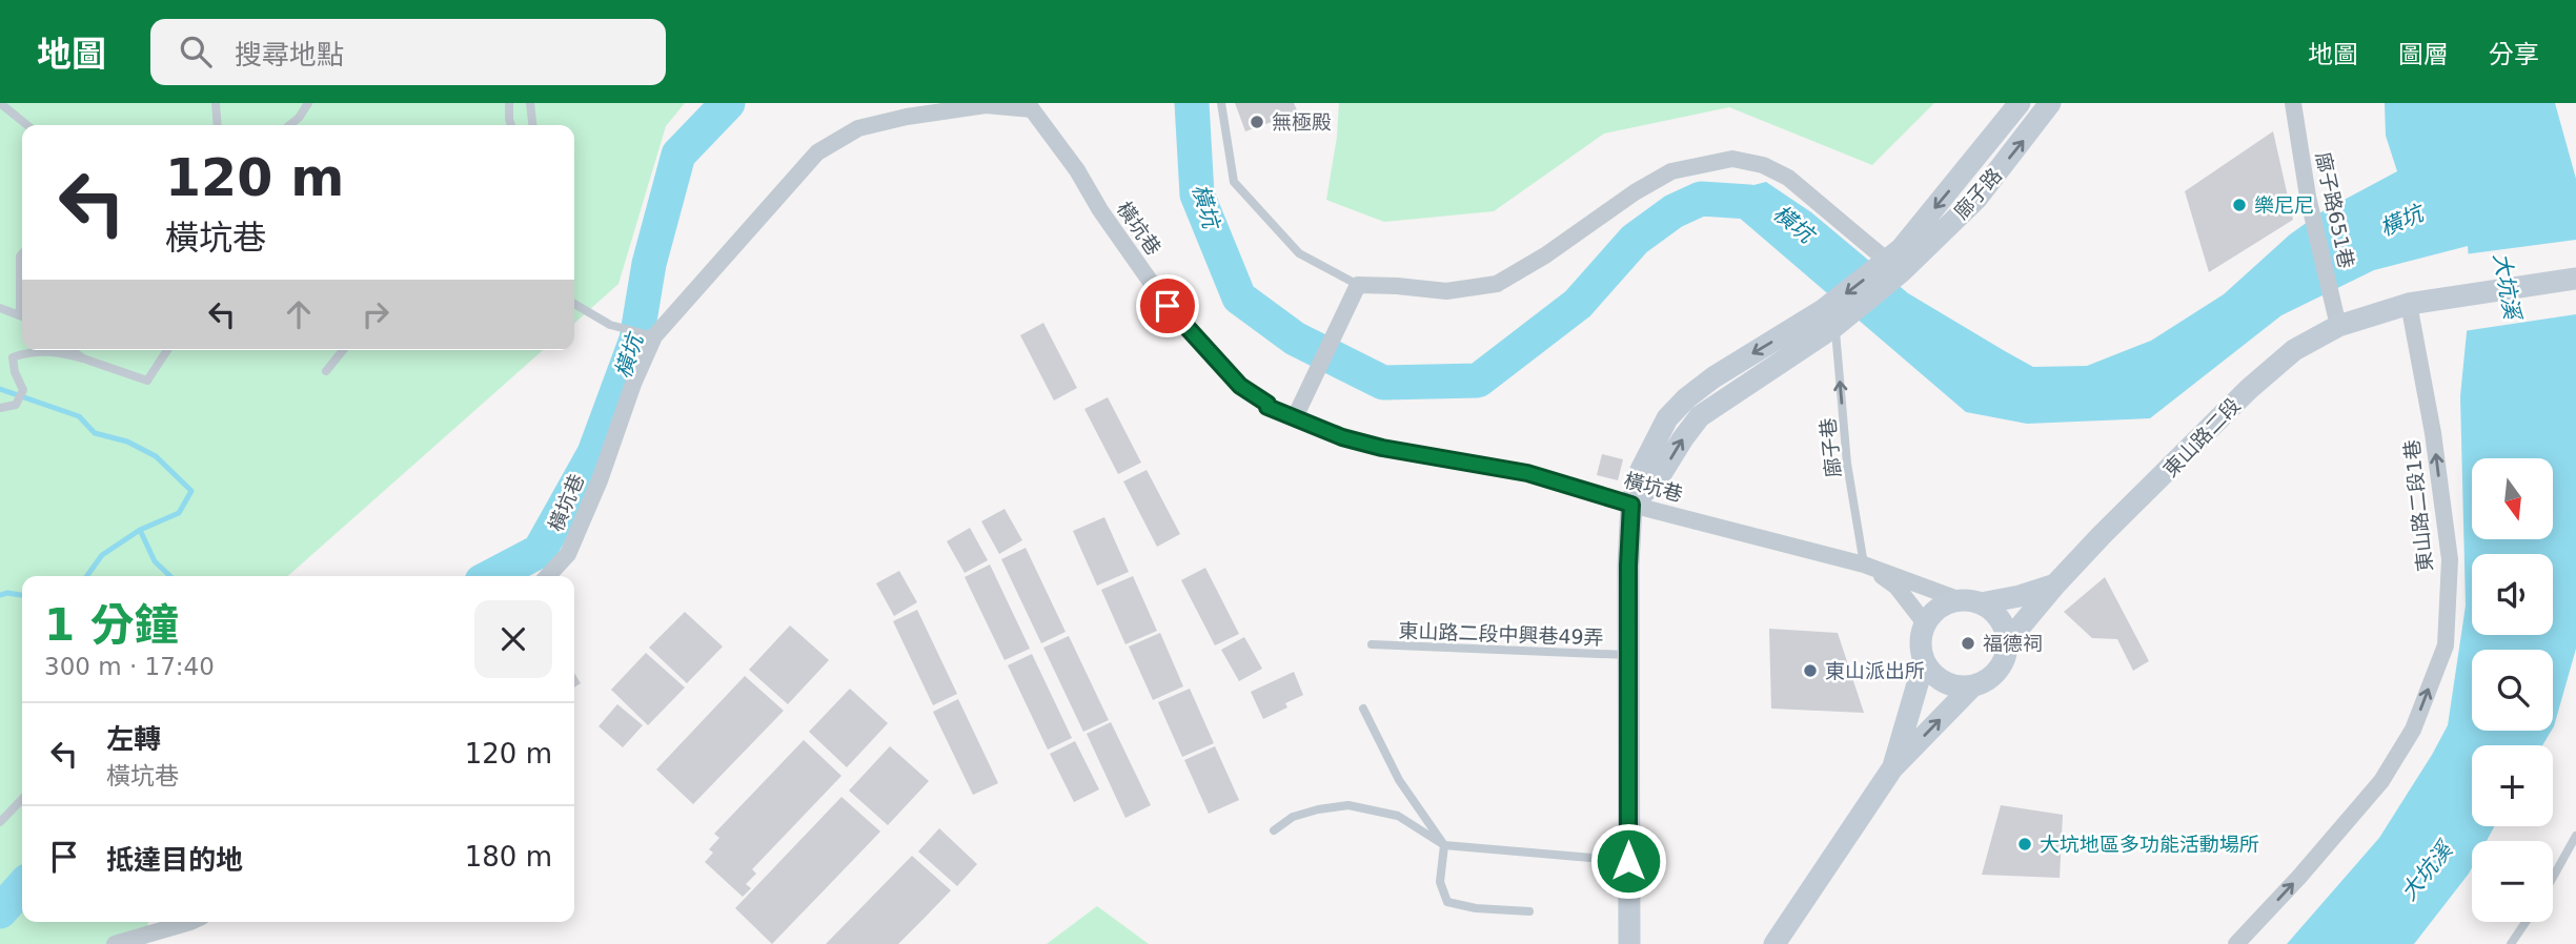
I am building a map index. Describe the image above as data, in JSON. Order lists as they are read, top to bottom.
{
  "streets": {
    "main road": ["廍子路", "東山路二段"],
    "street": ["廍子路651巷", "橫坑巷", "東山路二段1巷"],
    "lane": ["廍子巷", "東山路二段中興巷49弄"]
  },
  "crossings": [
    ["廍子路651巷", "東山路二段"],
    ["橫坑巷", "東山路二段"],
    ["橫坑巷", "廍子巷"],
    ["東山路二段", "東山路二段1巷"]
  ],
  "one_way": ["廍子巷", "東山路二段1巷"],
  "water": ["橫坑", "大坑溪"],
  "places": [
    "無極殿",
    "樂尼尼",
    "福德祠",
    "東山派出所",
    "大坑地區多功能活動場所"
  ],
  "north": "bottom",
  "page": {
    "header": "地圖",
    "search": "搜尋地點",
    "nav": ["地圖", "圖層", "分享"],
    "turn": ["120 m", "橫坑巷"],
    "map_buttons": ["+", "−"],
    "heading": ["1 分鐘", "300 m · 17:40"],
    "list": [
      {
        "name": "左轉",
        "note": "橫坑巷",
        "value": "120 m"
      },
      {
        "name": "抵達目的地",
        "value": "180 m"
      }
    ]
  }
}
